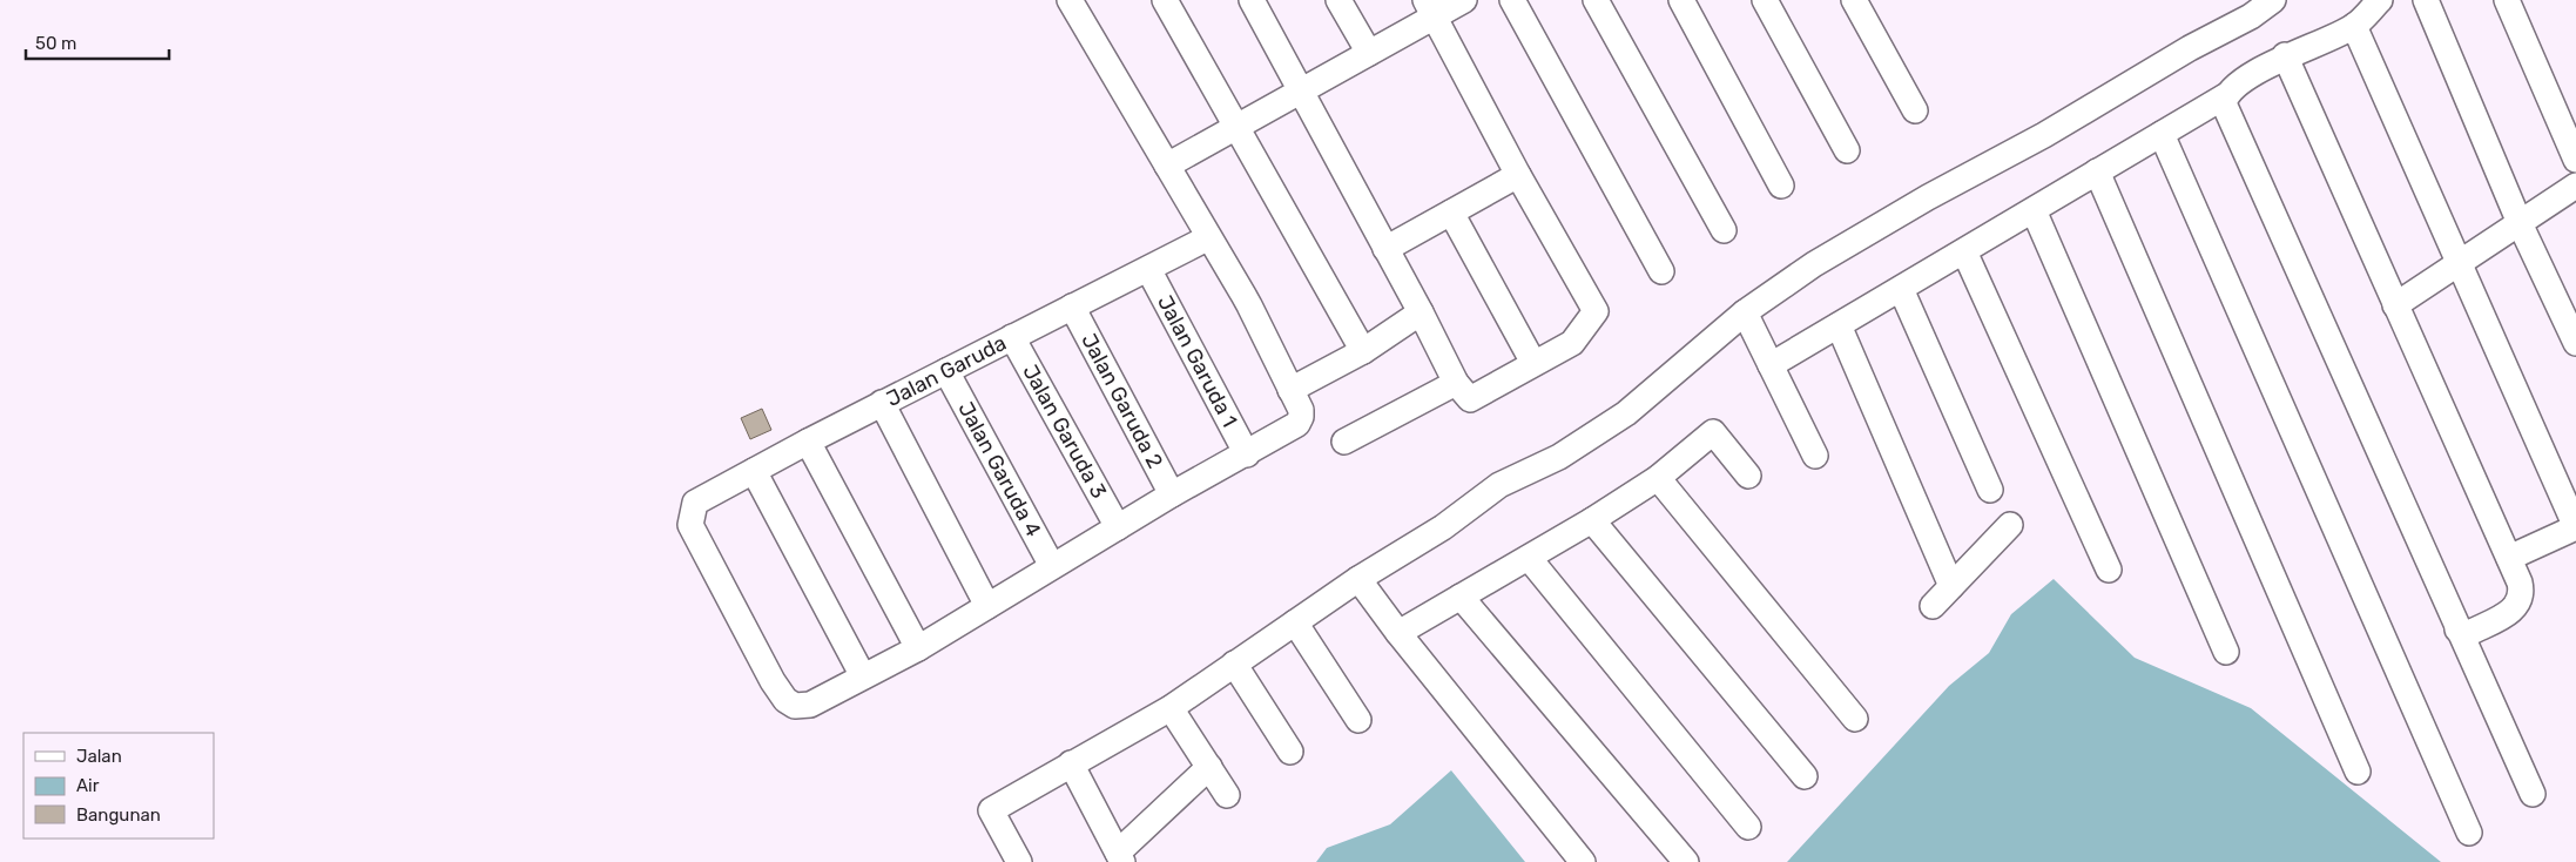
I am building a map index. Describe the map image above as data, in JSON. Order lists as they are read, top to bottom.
{
  "streets": {
    "street": [
      "Jalan Garuda 1",
      "Jalan Garuda",
      "Jalan Garuda 2",
      "Jalan Garuda 3",
      "Jalan Garuda 4"
    ]
  },
  "crossings": [
    ["Jalan Garuda 1", "Jalan Garuda"],
    ["Jalan Garuda", "Jalan Garuda 2"],
    ["Jalan Garuda", "Jalan Garuda 3"],
    ["Jalan Garuda", "Jalan Garuda 4"]
  ],
  "legend": ["Jalan", "Air", "Bangunan"],
  "scale_bar": "50 m"
}
